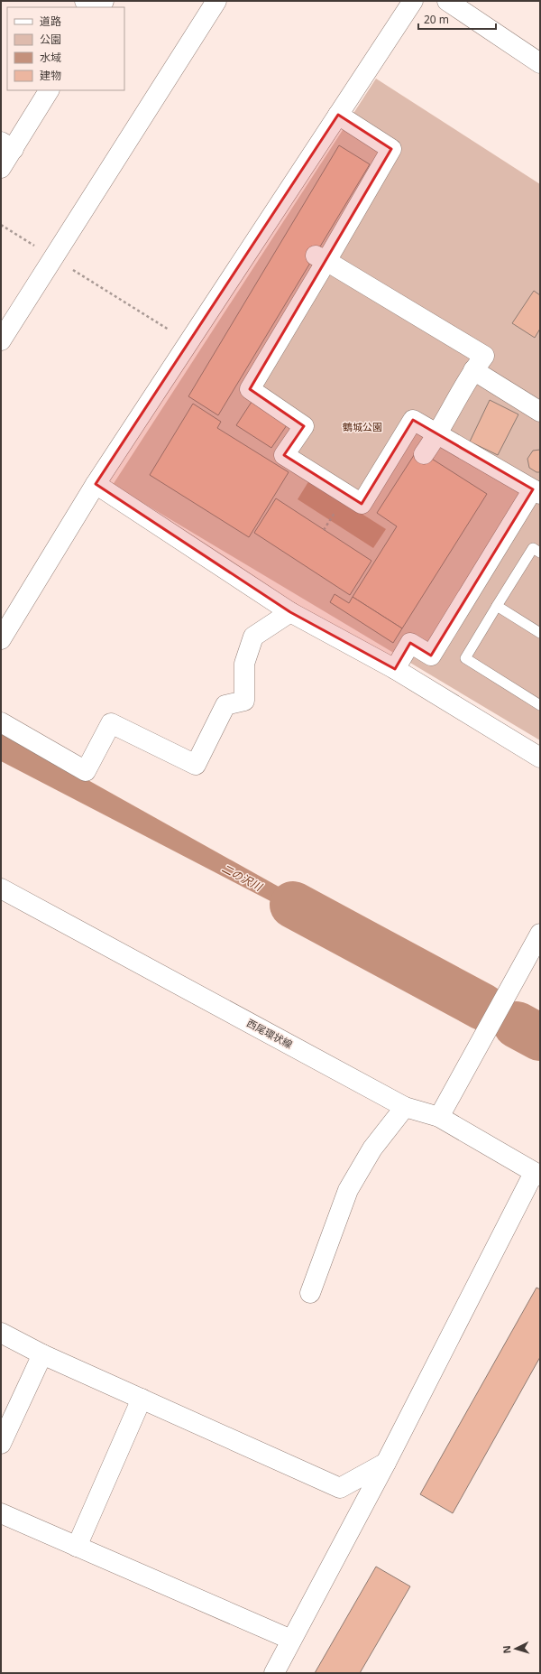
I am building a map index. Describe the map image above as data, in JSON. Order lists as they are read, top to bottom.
{
  "streets": {
    "street": ["西尾環状線"]
  },
  "water": ["二の沢川"],
  "parks": ["鶴城公園"],
  "legend": [
    "道路",
    "公園",
    "水域",
    "建物"
  ],
  "scale_bar": "20 m",
  "north": "left"
}
